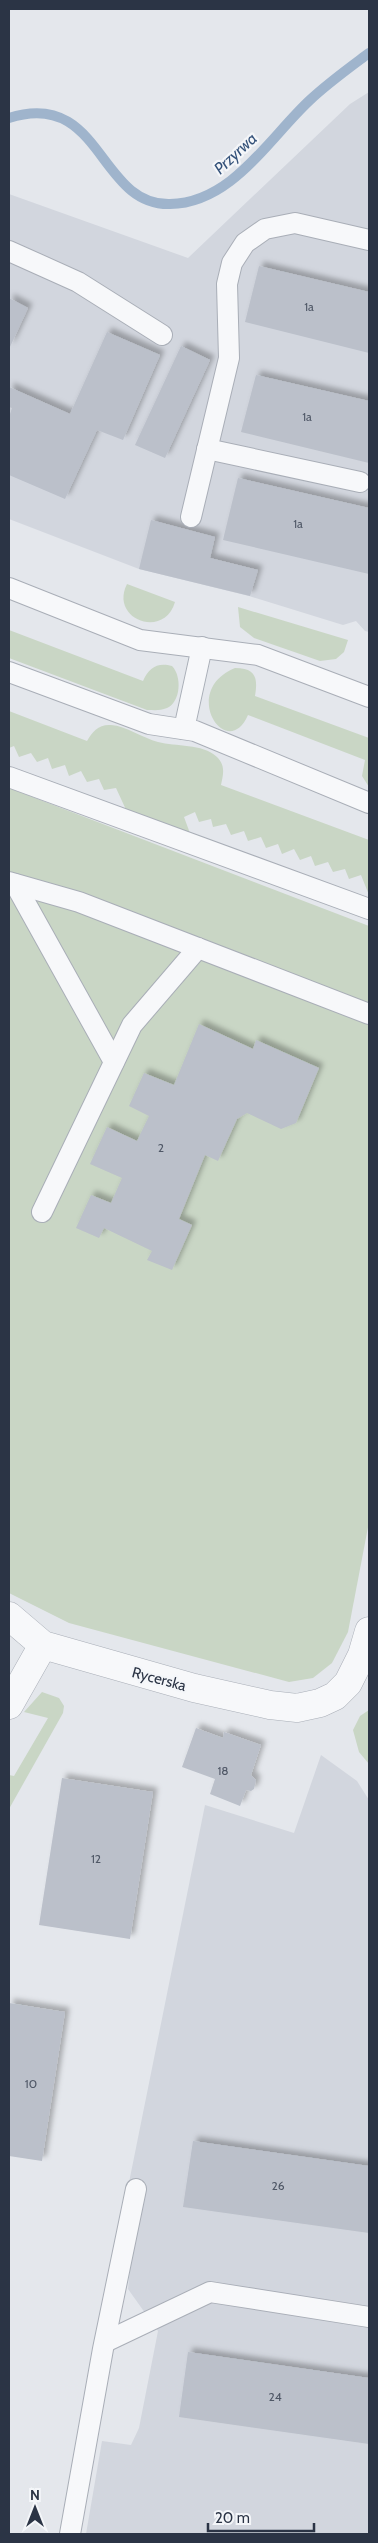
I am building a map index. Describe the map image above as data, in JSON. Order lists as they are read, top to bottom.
{
  "streets": {
    "street": ["Rycerska"]
  },
  "water": ["Przyrwa"],
  "house_numbers": [
    "1a",
    "1a",
    "1a",
    "2",
    "18",
    "12",
    "10",
    "26",
    "24"
  ],
  "scale_bar": "20 m",
  "north": "top"
}
